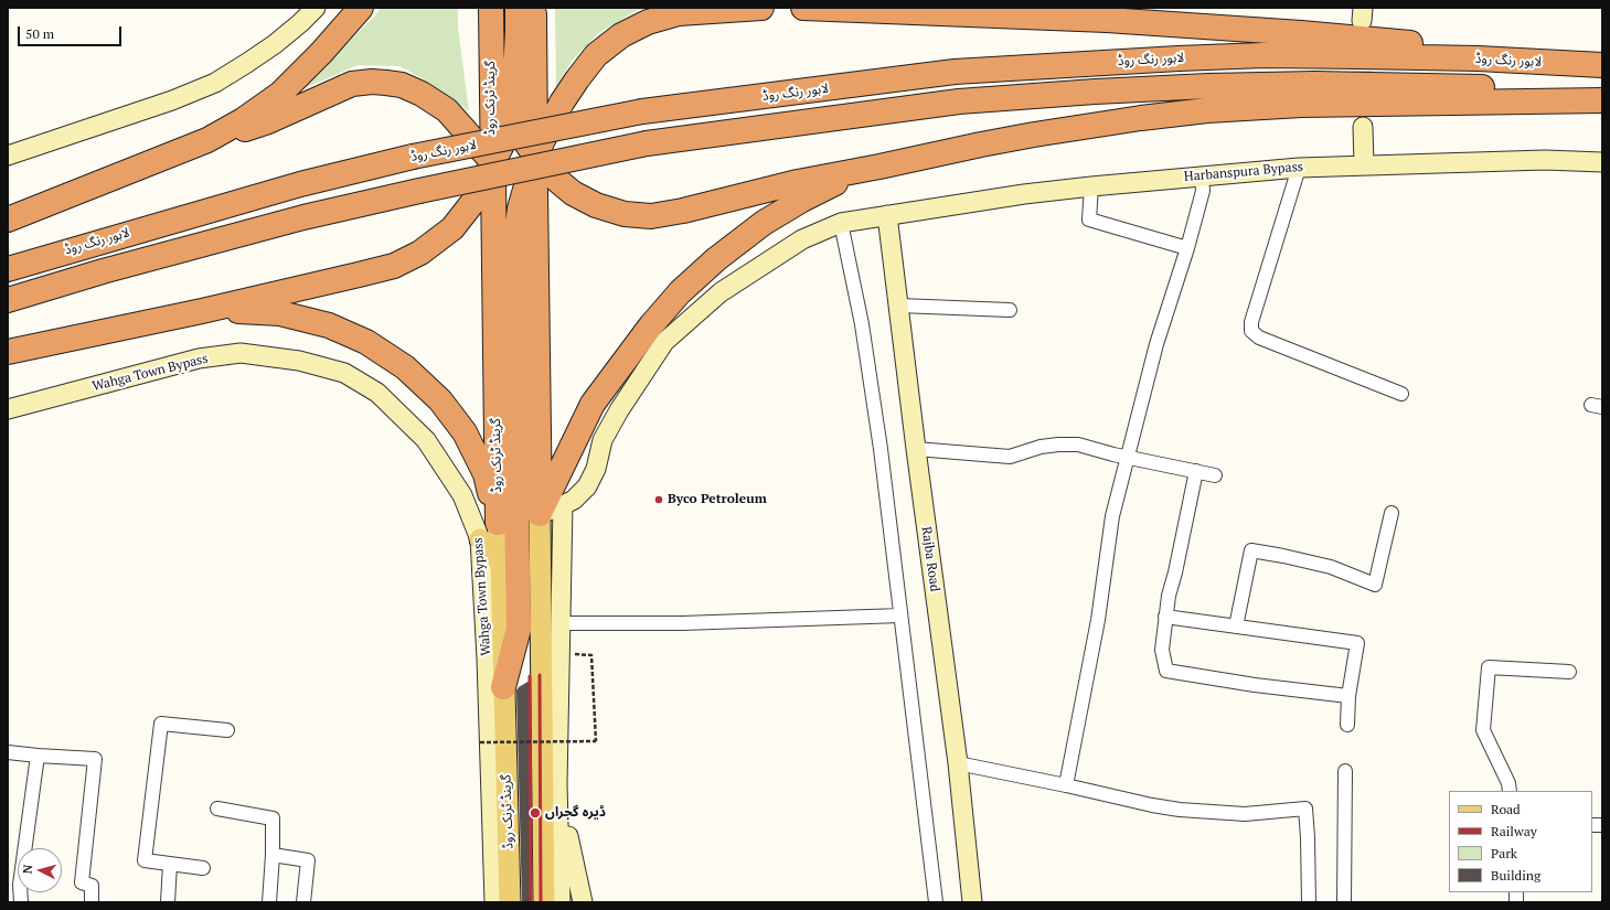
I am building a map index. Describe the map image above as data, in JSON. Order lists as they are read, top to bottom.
{
  "streets": {
    "highway": ["لاہور رنگ روڈ", "گرینڈ ٹرنک روڈ"],
    "street": ["Harbanspura Bypass", "Wahga Town Bypass", "Rajba Road"]
  },
  "crossings": [
    ["Harbanspura Bypass", "Rajba Road"]
  ],
  "places": ["Byco Petroleum", "ڈیرہ گجراں"],
  "legend": [
    "Road",
    "Railway",
    "Park",
    "Building"
  ],
  "scale_bar": "50 m",
  "north": "left"
}
